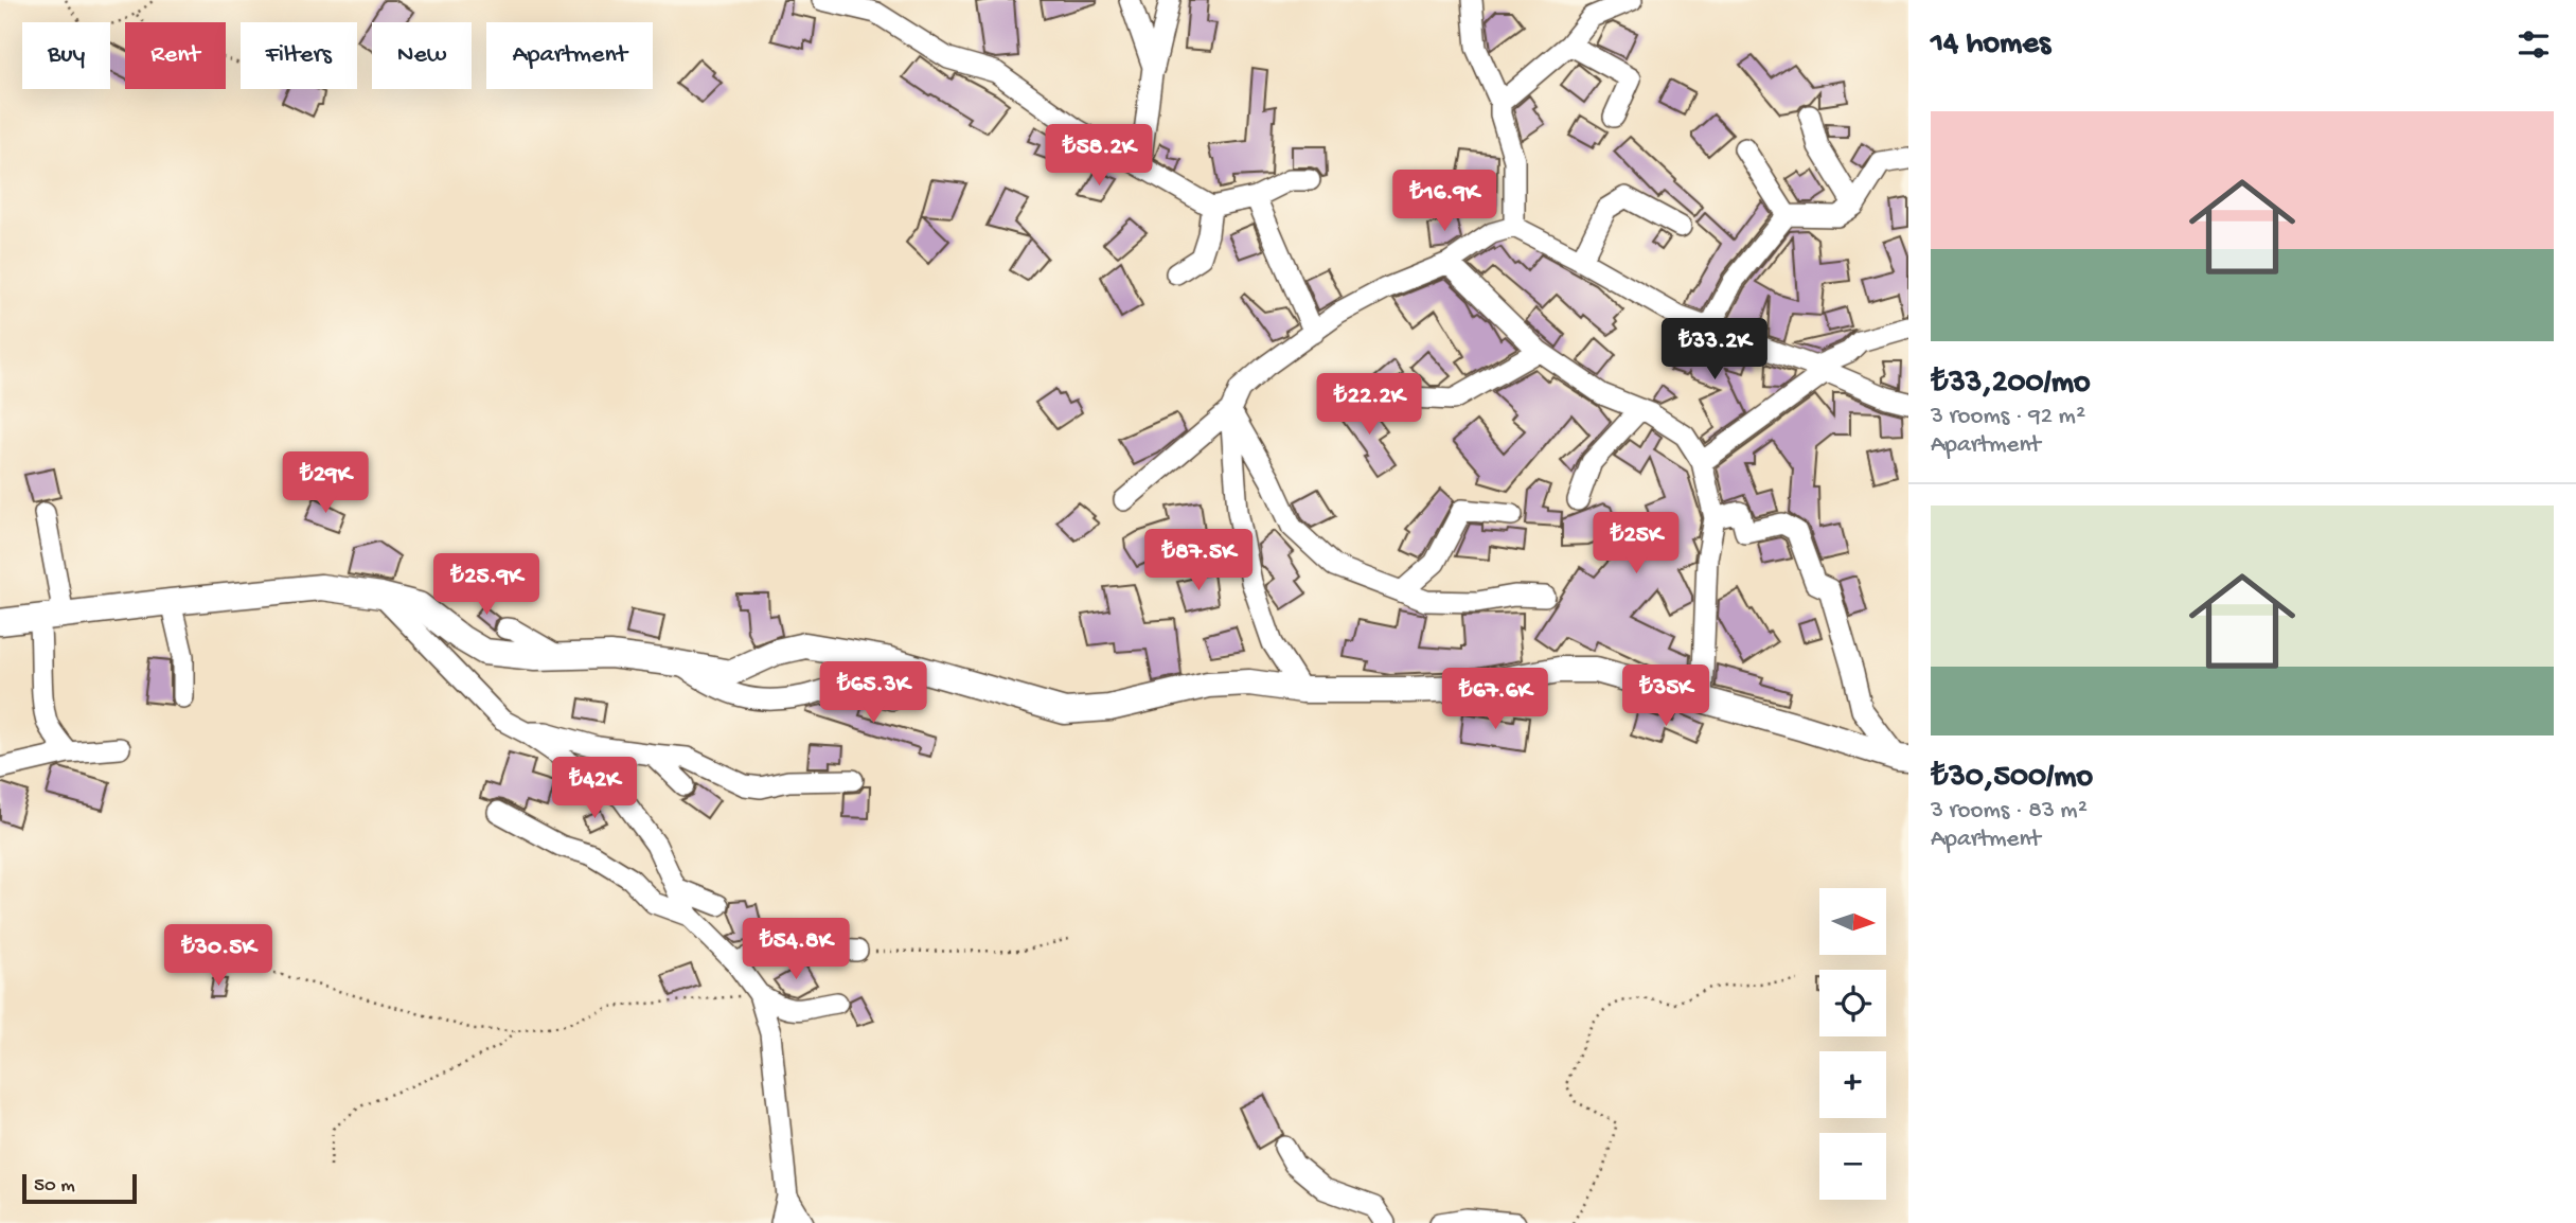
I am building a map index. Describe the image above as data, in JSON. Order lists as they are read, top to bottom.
{
  "scale_bar": "50 m",
  "north": "right",
  "page": {
    "heading": "14 homes",
    "chip": [
      "Buy",
      "Rent",
      "Filters",
      "New",
      "Apartment"
    ],
    "list": [
      {
        "name": "₺33,200/mo",
        "note": "3 rooms · 92 m² · Apartment"
      },
      {
        "name": "₺30,500/mo",
        "note": "3 rooms · 83 m² · Apartment"
      }
    ],
    "price": [
      "₺58.2K",
      "₺16.9K",
      "₺33.2K",
      "₺22.2K",
      "₺29K",
      "₺25K",
      "₺87.5K",
      "₺25.9K",
      "₺65.3K",
      "₺35K",
      "₺67.6K",
      "₺42K",
      "₺54.8K",
      "₺30.5K"
    ],
    "map_buttons": ["+", "−"],
    "scale": "50 m"
  }
}
